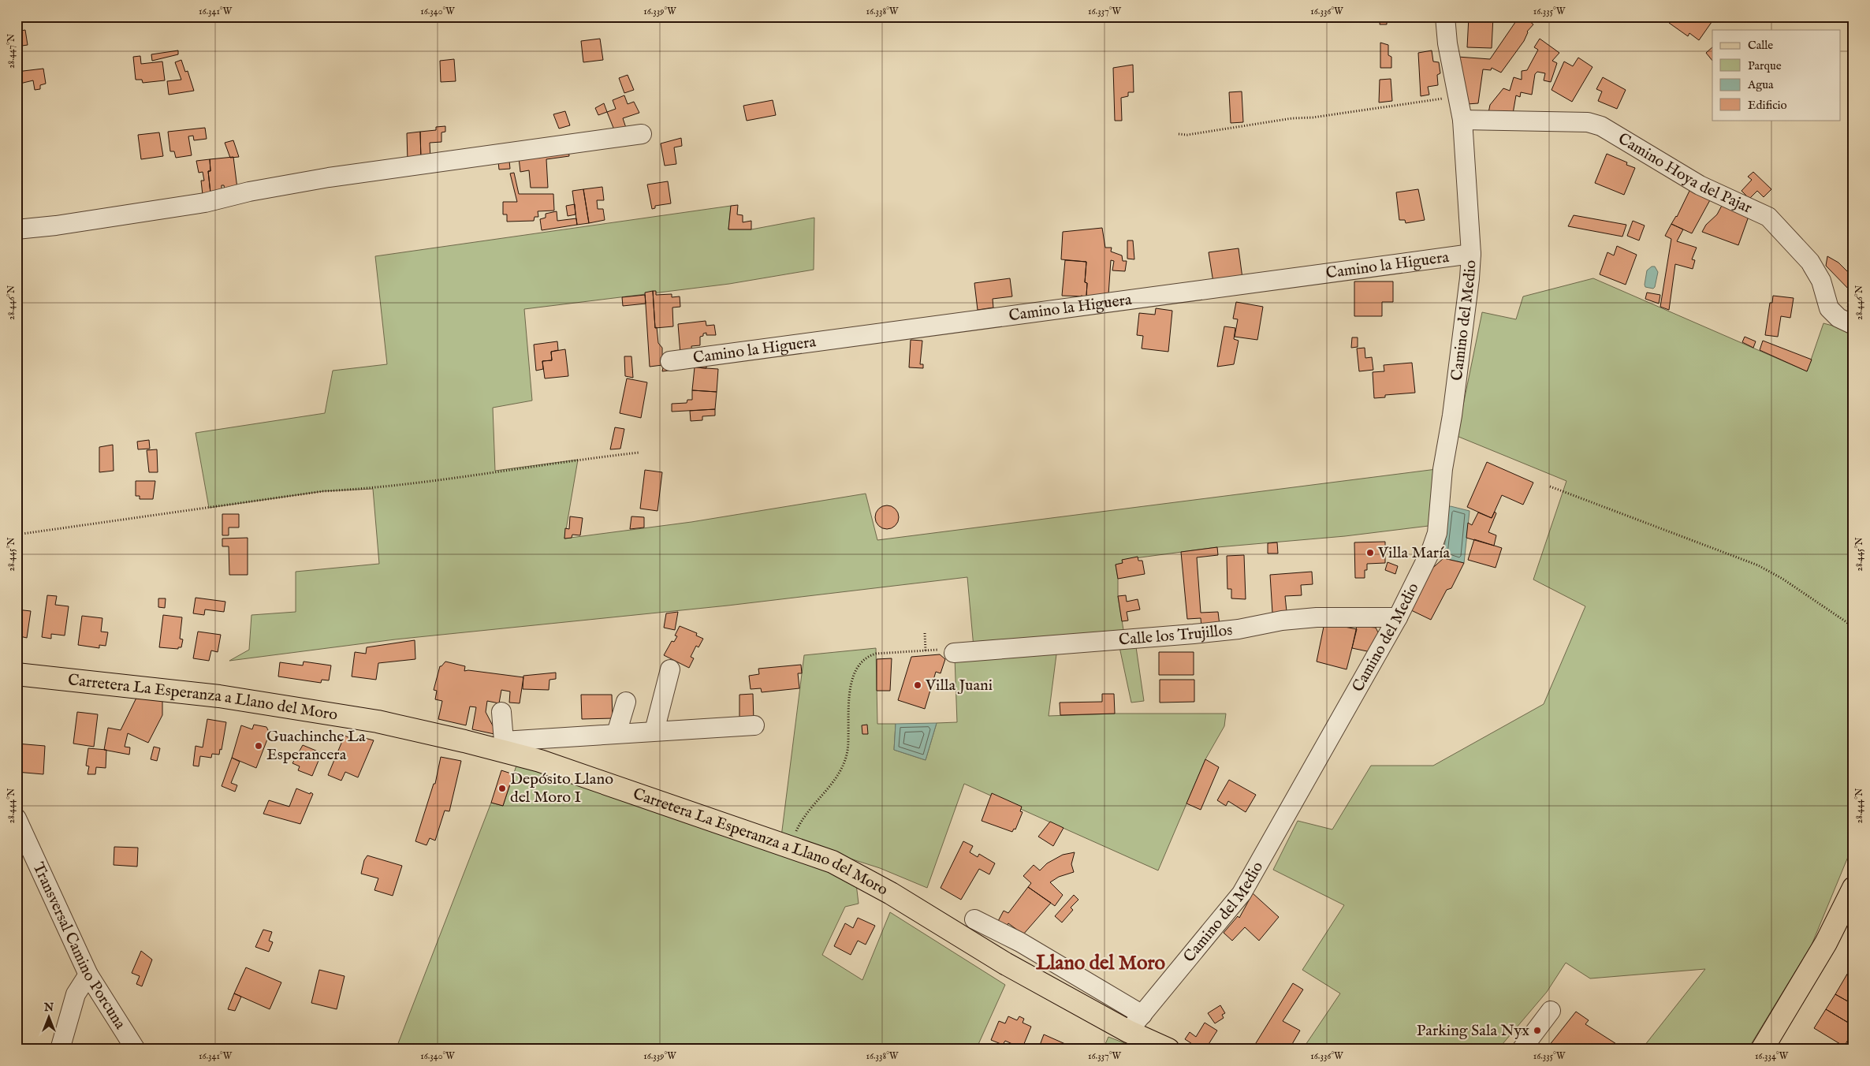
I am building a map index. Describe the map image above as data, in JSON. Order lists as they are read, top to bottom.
{
  "streets": {
    "main road": ["Carretera La Esperanza a Llano del Moro"],
    "street": [
      "Camino Hoya del Pajar",
      "Camino la Higuera",
      "Camino del Medio",
      "Calle los Trujillos",
      "Transversal Camino Porcuna"
    ]
  },
  "crossings": [
    ["Camino Hoya del Pajar", "Camino del Medio"],
    ["Camino la Higuera", "Camino del Medio"],
    ["Camino del Medio", "Calle los Trujillos"],
    ["Camino del Medio", "Carretera La Esperanza a Llano del Moro"]
  ],
  "districts": ["Llano del Moro"],
  "places": [
    "Villa María",
    "Villa Juani",
    "Guachinche La Esperancera",
    "Depósito Llano del Moro I",
    "Parking Sala Nyx"
  ],
  "legend": [
    "Calle",
    "Parque",
    "Agua",
    "Edificio"
  ],
  "north": "top",
  "coordinates": [
    "16.341°W",
    "16.340°W",
    "16.339°W",
    "16.338°W",
    "16.337°W",
    "16.336°W",
    "16.335°W",
    "28.447°N",
    "28.446°N",
    "28.445°N",
    "28.444°N",
    "16.334°W"
  ]
}
